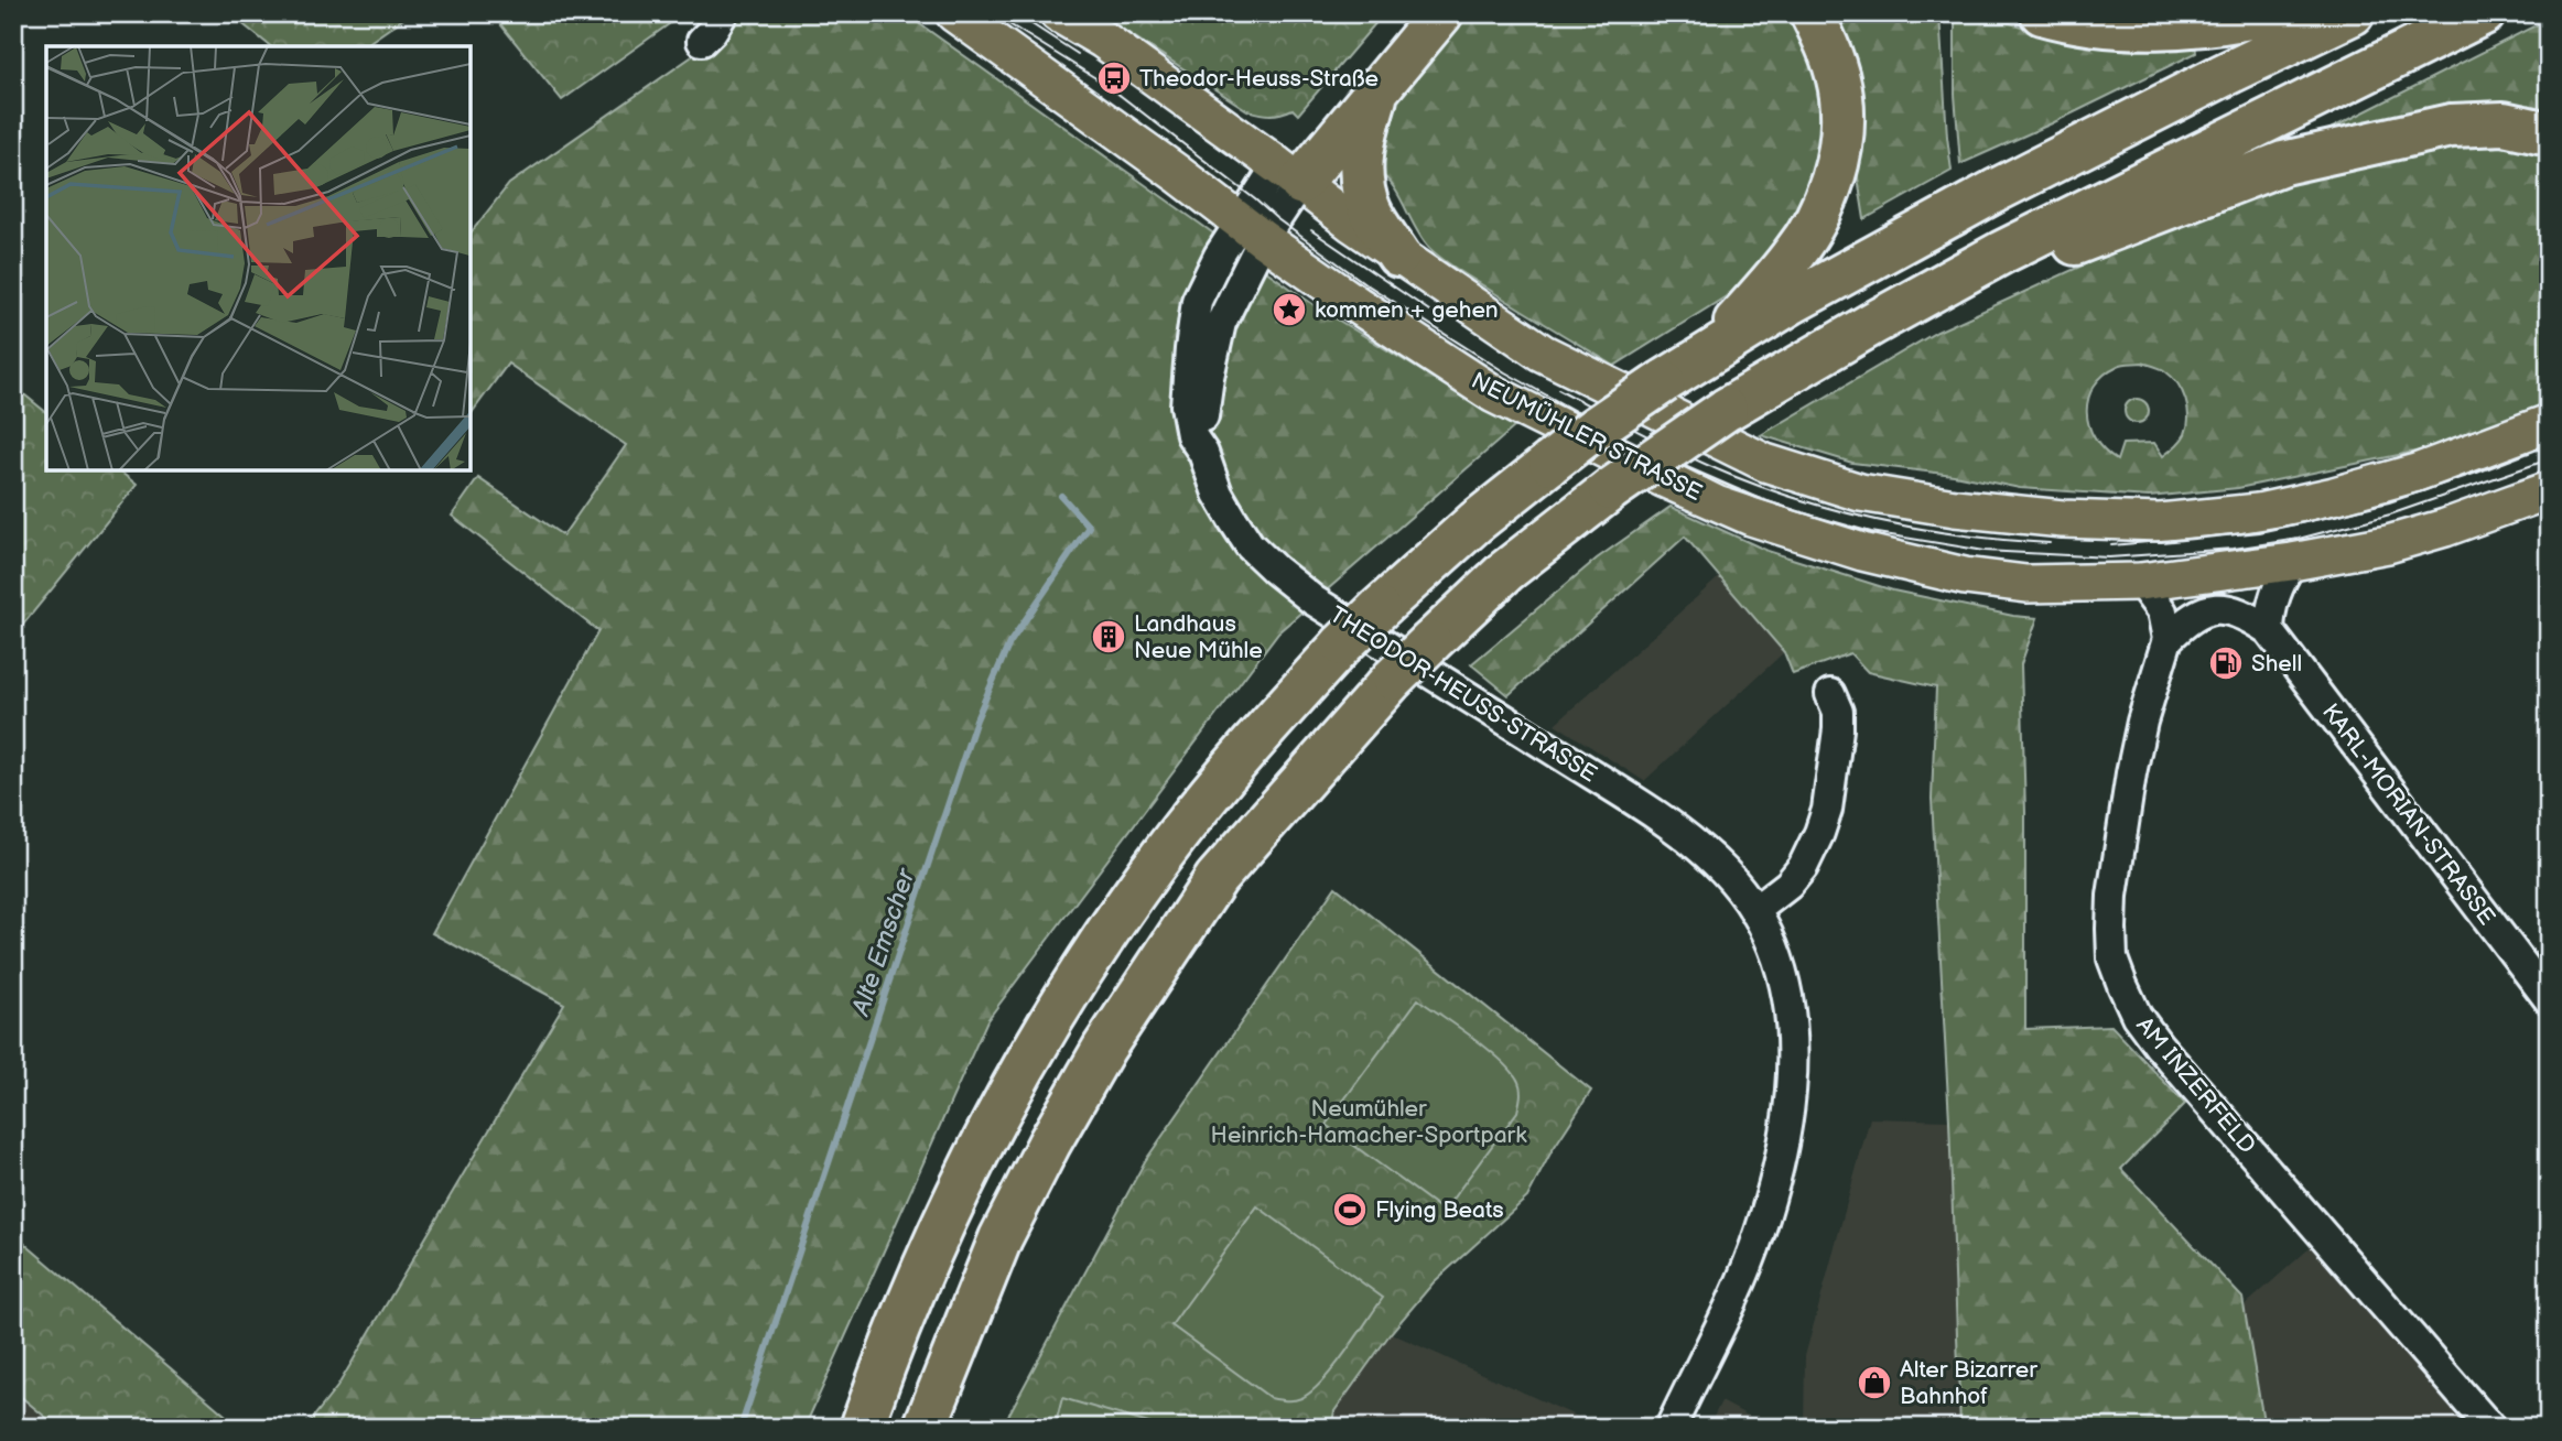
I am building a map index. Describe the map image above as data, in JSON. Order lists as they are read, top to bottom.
{
  "streets": {
    "main road": ["NEUMÜHLER STRASSE"],
    "street": ["THEODOR-HEUSS-STRASSE", "KARL-MORIAN-STRASSE", "AM INZERFELD"]
  },
  "crossings": [
    ["NEUMÜHLER STRASSE", "THEODOR-HEUSS-STRASSE"],
    ["KARL-MORIAN-STRASSE", "AM INZERFELD"]
  ],
  "water": ["Alte Emscher"],
  "parks": ["Neumühler Heinrich-Hamacher-Sportpark"],
  "places": {
    "bus stop": ["Theodor-Heuss-Straße"],
    "place": ["kommen + gehen"],
    "building": ["Landhaus Neue Mühle"],
    "fuel station": ["Shell"],
    "sports": ["Flying Beats"],
    "shop": ["Alter Bizarrer Bahnhof"]
  }
}
